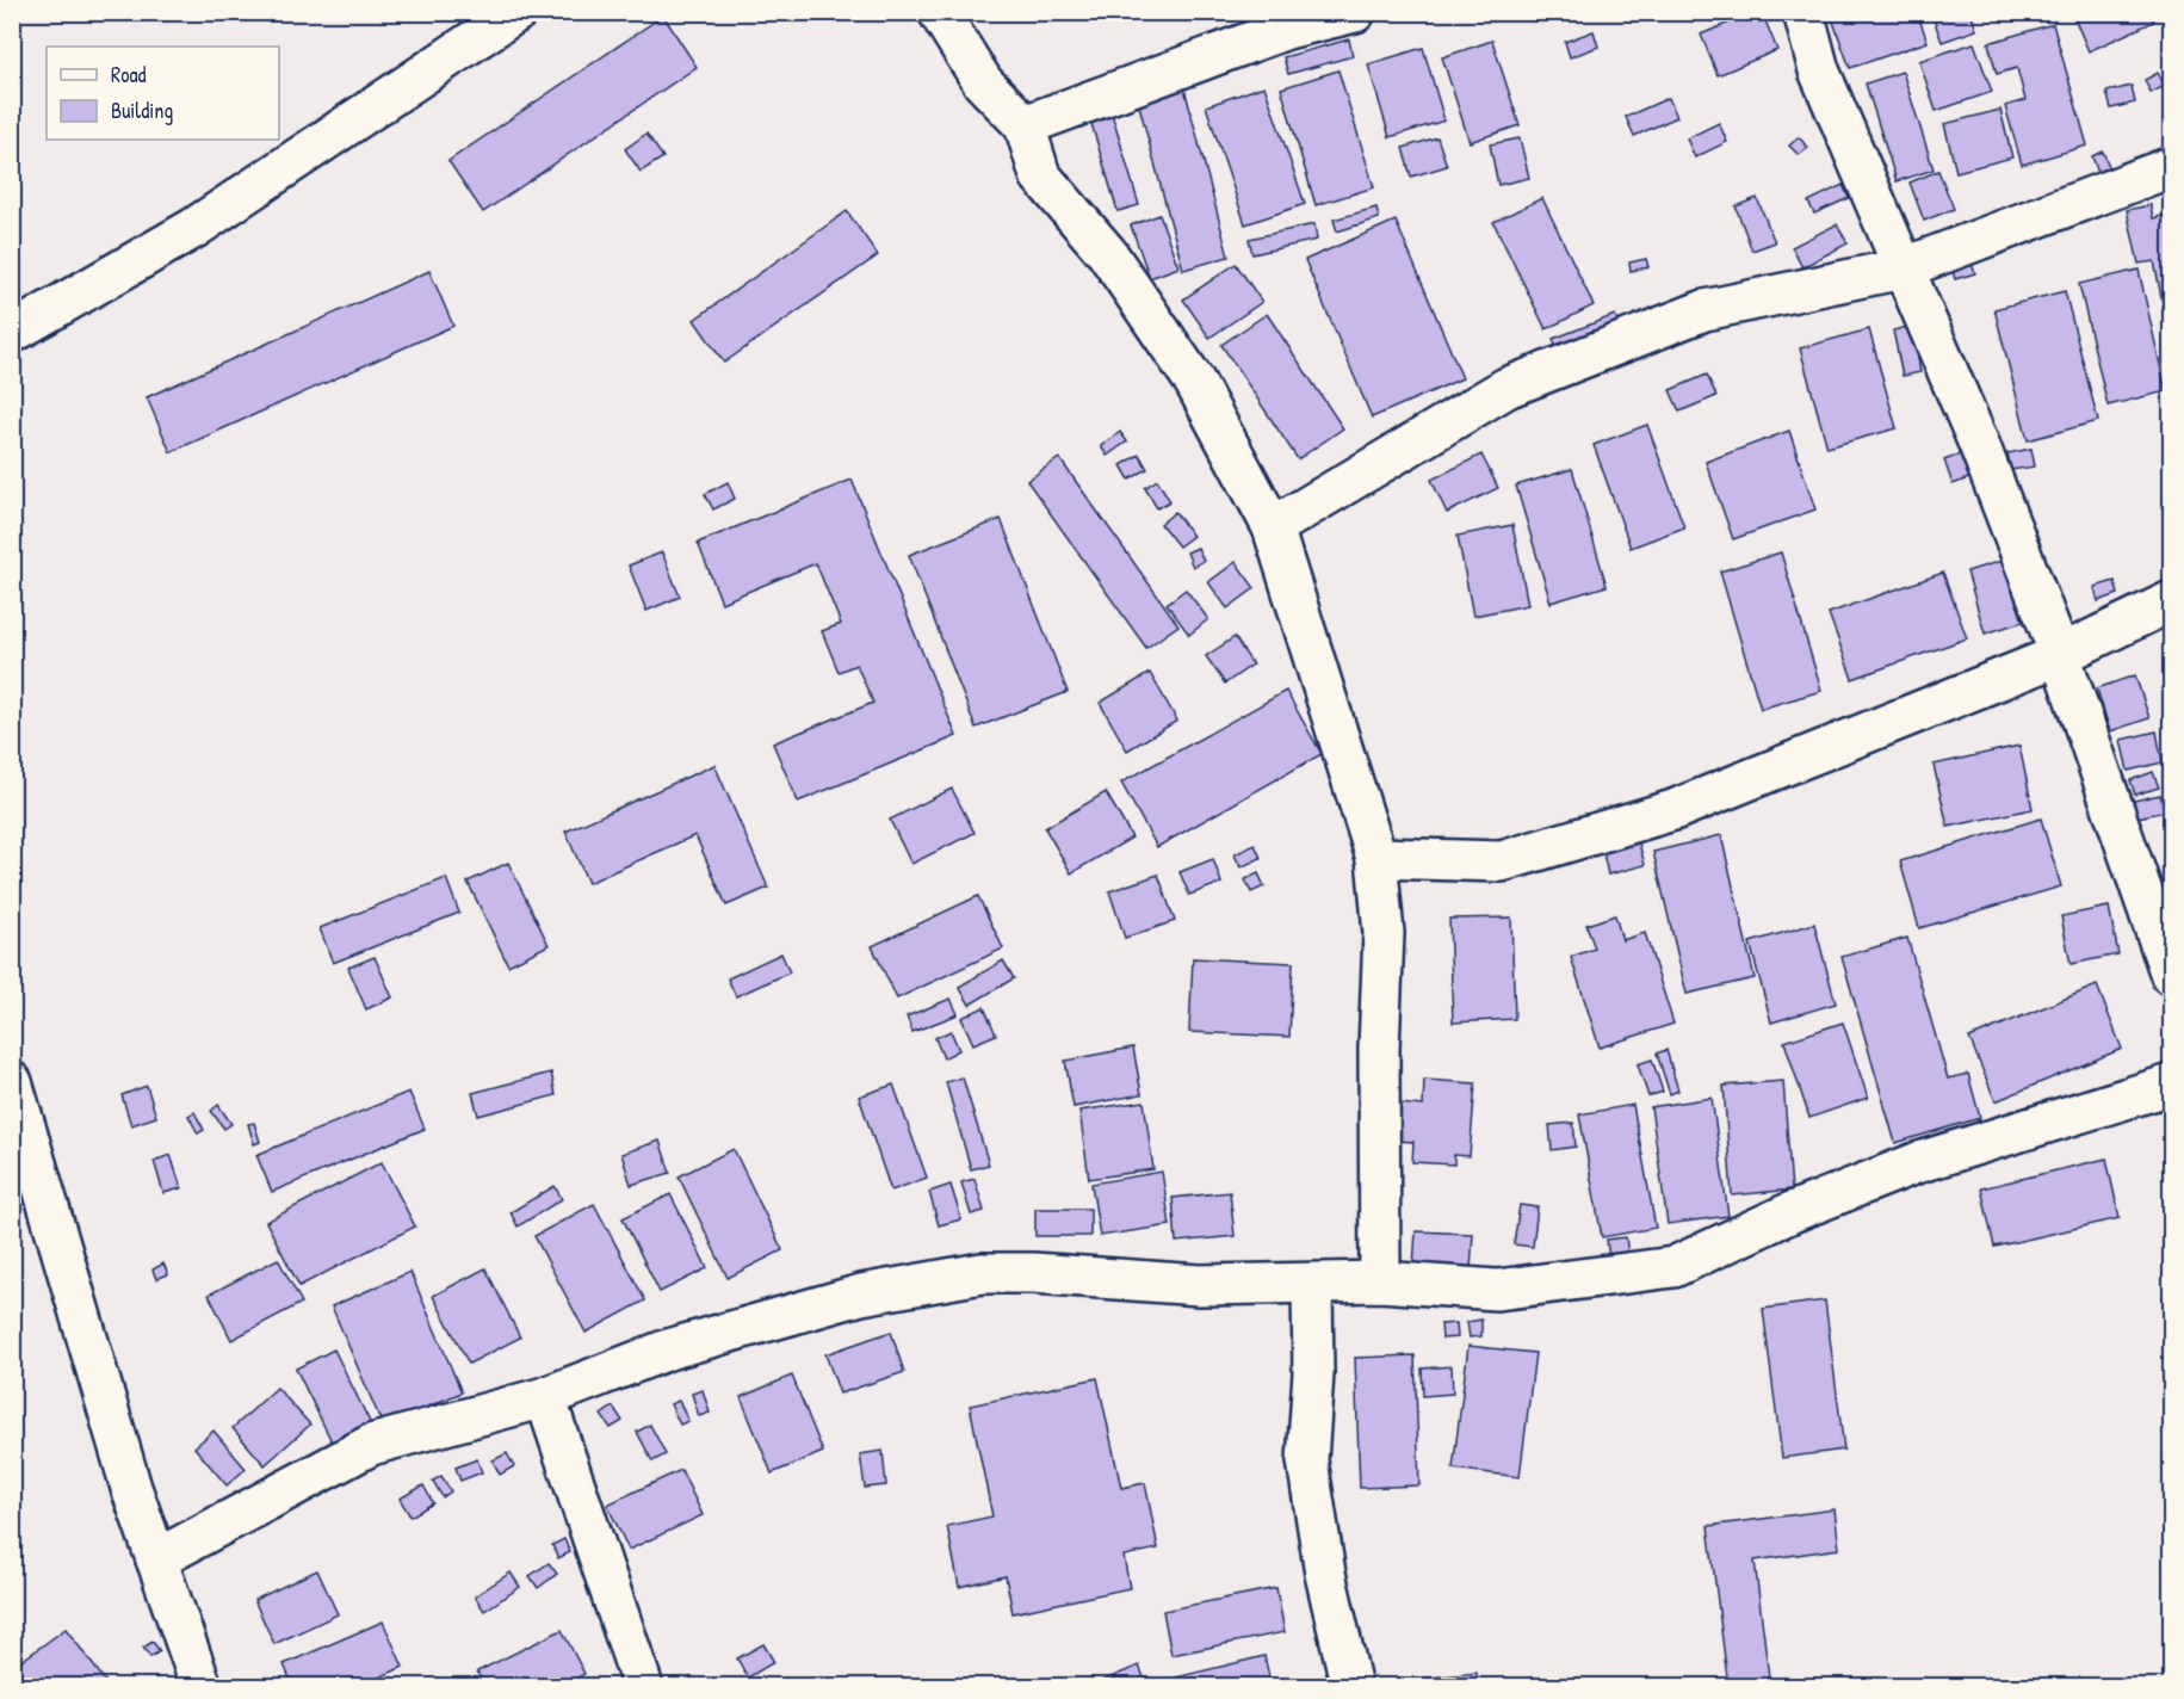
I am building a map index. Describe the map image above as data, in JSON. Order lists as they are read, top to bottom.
{
  "legend": ["Road", "Building"]
}
